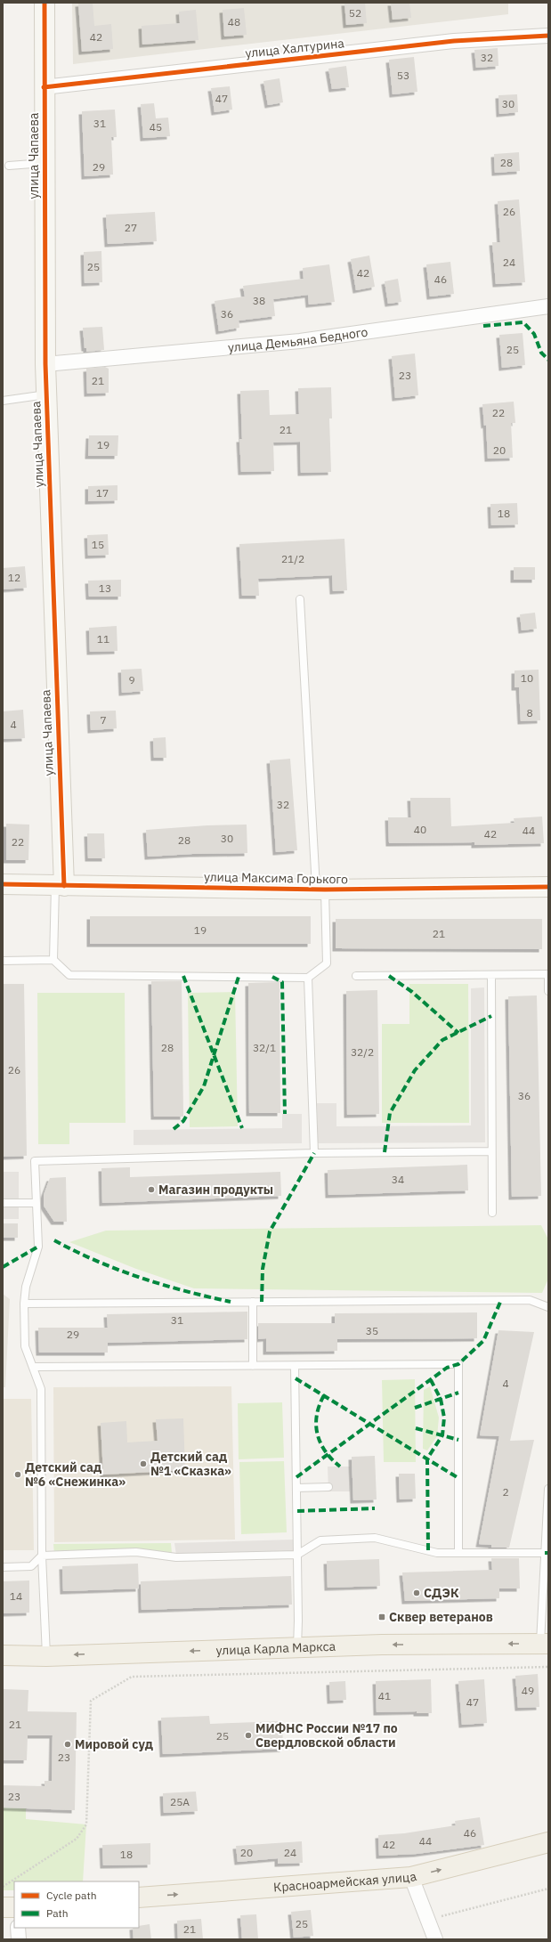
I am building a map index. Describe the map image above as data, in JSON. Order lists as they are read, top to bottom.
{
  "streets": {
    "main road": ["улица Карла Маркса", "Красноармейская улица"],
    "street": [
      "улица Халтурина",
      "улица Чапаева",
      "улица Демьяна Бедного",
      "улица Максима Горького"
    ]
  },
  "crossings": [
    ["улица Халтурина", "улица Чапаева"],
    ["улица Чапаева", "улица Демьяна Бедного"],
    ["улица Чапаева", "улица Максима Горького"]
  ],
  "one_way": ["улица Карла Маркса", "Красноармейская улица"],
  "places": {
    "other": [
      "Магазин продукты",
      "Детский сад №1 «Сказка»",
      "Детский сад №6 «Снежинка»",
      "СДЭК",
      "МИФНС России №17 по Свердловской области",
      "Мировой суд"
    ],
    "transit": ["Сквер ветеранов"]
  },
  "house_numbers": [
    "52",
    "48",
    "42",
    "32",
    "53",
    "47",
    "30",
    "31",
    "45",
    "28",
    "29",
    "26",
    "27",
    "24",
    "25",
    "42",
    "46",
    "38",
    "36",
    "25",
    "23",
    "21",
    "22",
    "21",
    "19",
    "20",
    "17",
    "18",
    "15",
    "21/2",
    "12",
    "13",
    "11",
    "10",
    "9",
    "8",
    "7",
    "4",
    "32",
    "40",
    "44",
    "42",
    "30",
    "28",
    "22",
    "19",
    "21",
    "28",
    "32/1",
    "32/2",
    "26",
    "36",
    "34",
    "31",
    "35",
    "29",
    "4",
    "2",
    "14",
    "49",
    "41",
    "47",
    "21",
    "25",
    "23",
    "23",
    "25А",
    "46",
    "44",
    "42",
    "20",
    "24",
    "18",
    "25",
    "21"
  ],
  "legend": ["Cycle path", "Path"]
}
